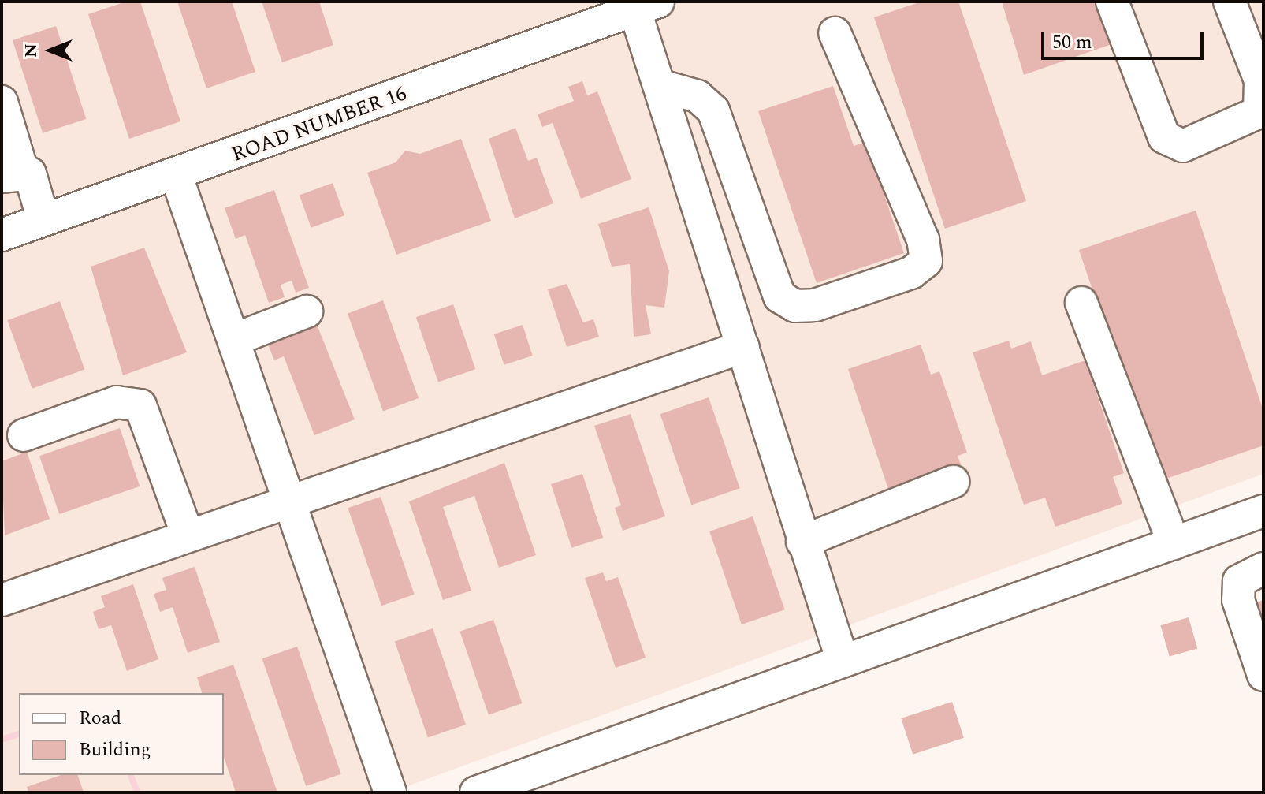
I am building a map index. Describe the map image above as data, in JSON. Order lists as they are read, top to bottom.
{
  "streets": {
    "street": ["ROAD NUMBER 16"]
  },
  "legend": ["Road", "Building"],
  "scale_bar": "50 m",
  "north": "left"
}
